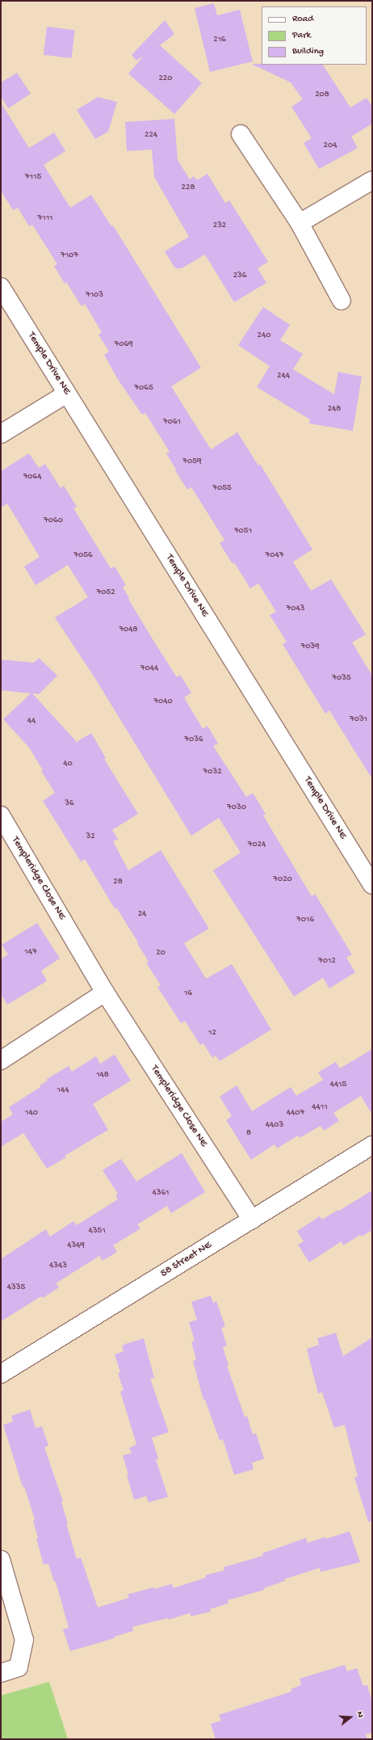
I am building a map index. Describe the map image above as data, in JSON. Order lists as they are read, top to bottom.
{
  "streets": {
    "street": ["Temple Drive NE", "Templeridge Close NE", "58 Street NE"]
  },
  "crossings": [
    ["Templeridge Close NE", "58 Street NE"]
  ],
  "house_numbers": [
    "216",
    "220",
    "208",
    "224",
    "204",
    "7115",
    "228",
    "7111",
    "232",
    "7107",
    "236",
    "7103",
    "240",
    "7069",
    "244",
    "7065",
    "248",
    "7061",
    "7059",
    "7064",
    "7055",
    "7060",
    "7051",
    "7056",
    "7047",
    "7052",
    "7043",
    "7048",
    "7039",
    "7044",
    "7035",
    "7040",
    "7031",
    "44",
    "7036",
    "40",
    "7032",
    "36",
    "7030",
    "32",
    "7024",
    "7020",
    "28",
    "24",
    "7016",
    "147",
    "20",
    "7012",
    "16",
    "12",
    "148",
    "4415",
    "144",
    "4411",
    "140",
    "4407",
    "4403",
    "8",
    "4361",
    "4351",
    "4349",
    "4343",
    "4335"
  ],
  "legend": ["Road", "Park", "Building"],
  "north": "right"
}
